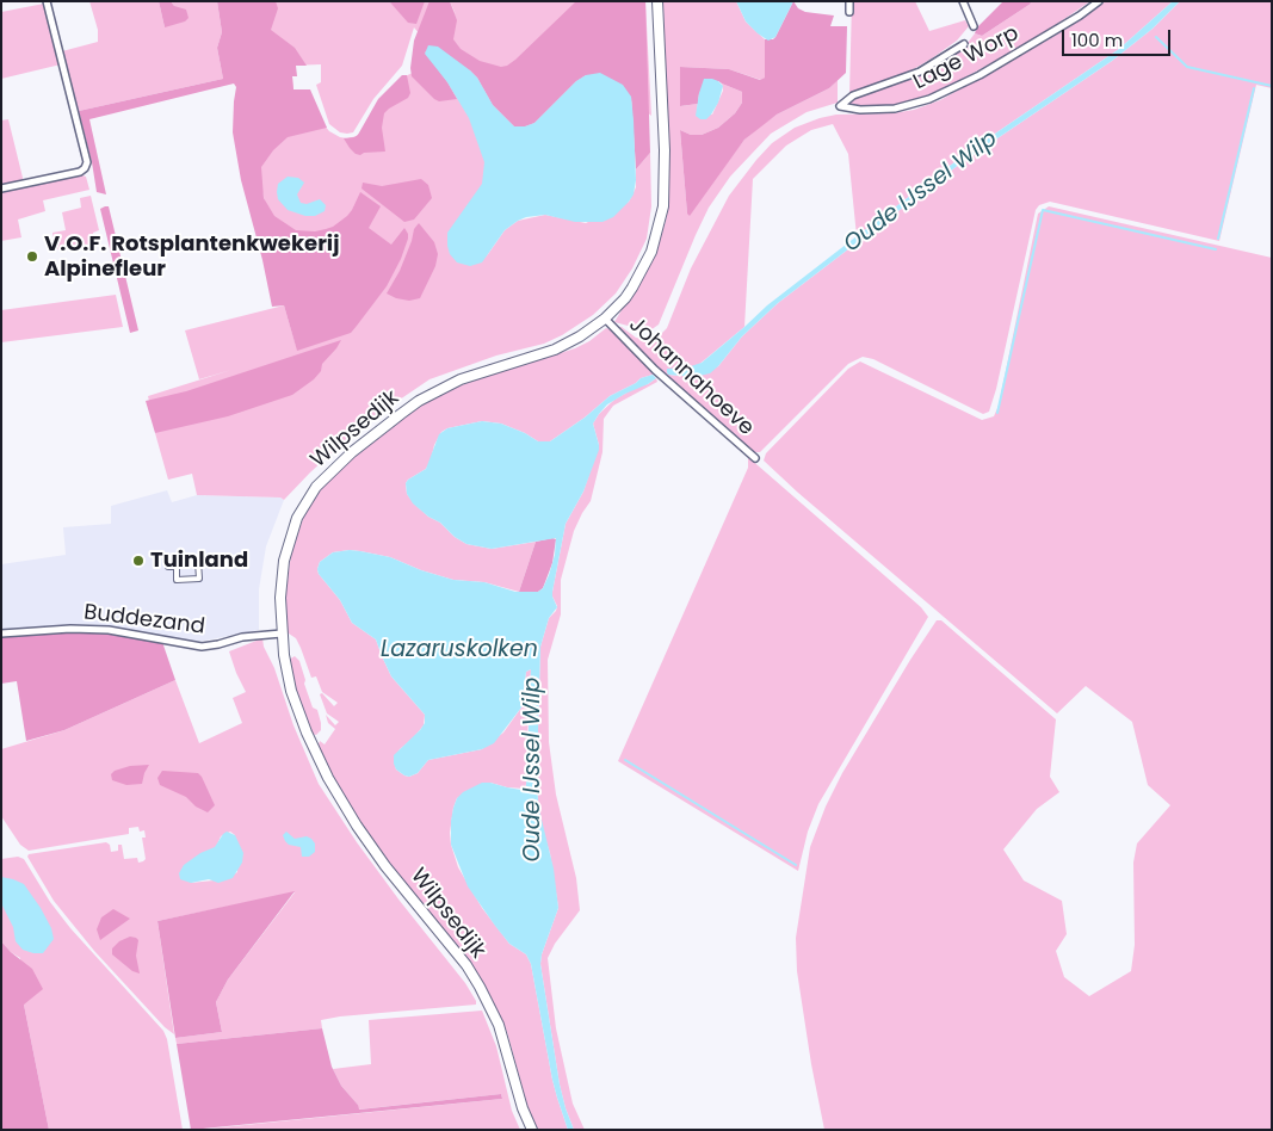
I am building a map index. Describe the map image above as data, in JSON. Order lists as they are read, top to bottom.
{
  "streets": {
    "main road": ["Wilpsedijk"],
    "street": ["Lage Worp", "Johannahoeve", "Buddezand"]
  },
  "crossings": [
    ["Johannahoeve", "Wilpsedijk"],
    ["Wilpsedijk", "Buddezand"]
  ],
  "water": ["Oude IJssel Wilp", "Lazaruskolken"],
  "places": ["V.O.F. Rotsplantenkwekerij Alpinefleur", "Tuinland"],
  "scale_bar": "100 m"
}
